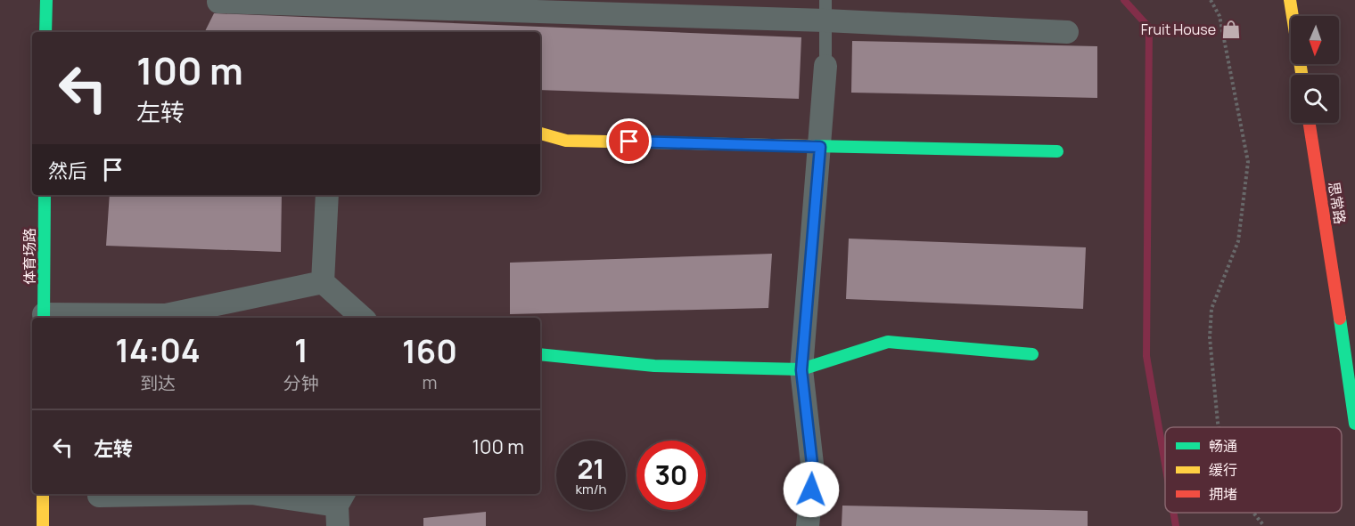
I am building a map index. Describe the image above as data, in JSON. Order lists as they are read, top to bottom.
{
  "streets": {
    "street": ["思常路", "体育场路"]
  },
  "places": {
    "shop": ["Fruit House"]
  },
  "legend": ["畅通", "缓行", "拥堵"],
  "north": "bottom",
  "page": {
    "turn": ["100 m", "左转"],
    "then": "然后",
    "eta": [
      "14:04",
      "到达",
      "1",
      "分钟",
      "160",
      "m"
    ],
    "list": [
      {
        "name": "左转",
        "value": "100 m"
      }
    ],
    "speed": "21 km/h",
    "limit": "30"
  }
}
